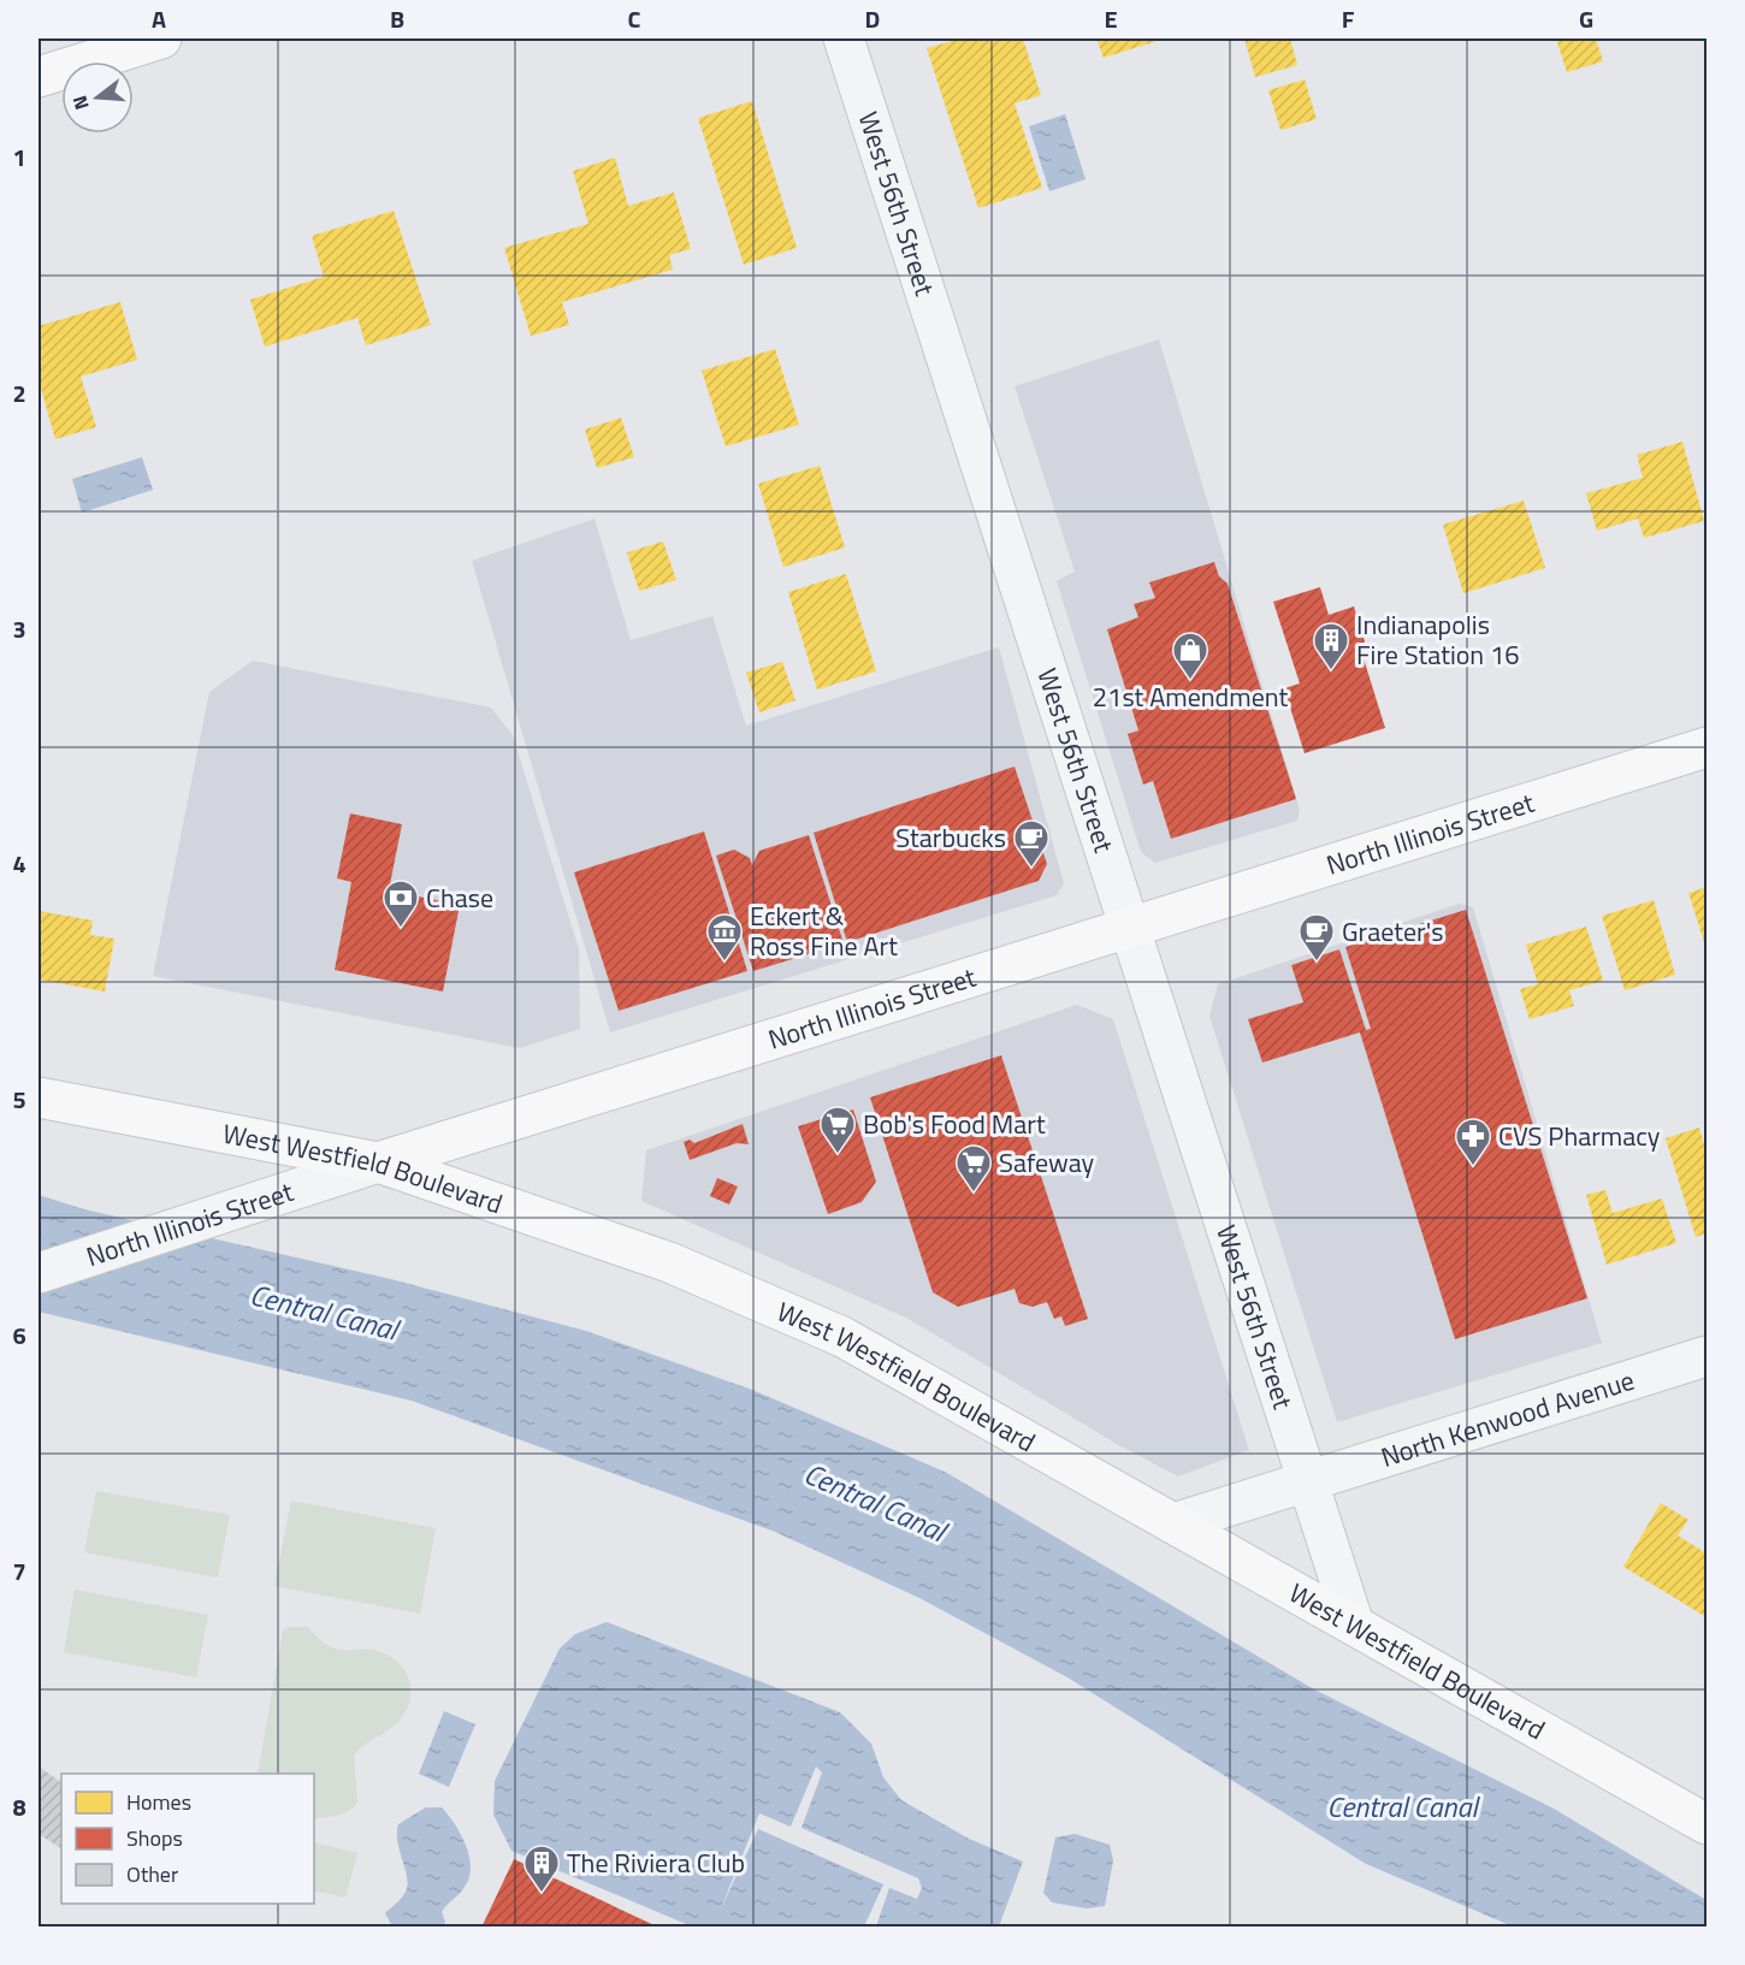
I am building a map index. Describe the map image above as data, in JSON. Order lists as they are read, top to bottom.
{
  "streets": {
    "main road": ["North Illinois Street", "West Westfield Boulevard"],
    "street": ["West 56th Street", "North Kenwood Avenue"]
  },
  "crossings": [
    ["West 56th Street", "North Illinois Street"],
    ["West 56th Street", "North Kenwood Avenue"],
    ["North Illinois Street", "West Westfield Boulevard"],
    ["West Westfield Boulevard", "North Kenwood Avenue"]
  ],
  "water": ["Central Canal"],
  "places": {
    "building": ["Indianapolis Fire Station 16", "The Riviera Club"],
    "shop": ["21st Amendment"],
    "cafe": ["Starbucks", "Graeter's"],
    "bank": ["Chase"],
    "museum": ["Eckert & Ross Fine Art"],
    "supermarket": ["Bob's Food Mart", "Safeway"],
    "pharmacy": ["CVS Pharmacy"]
  },
  "legend": ["Homes", "Shops", "Other"],
  "north": "left",
  "grid": {
    "columns": [
      "A",
      "B",
      "C",
      "D",
      "E",
      "F",
      "G"
    ],
    "rows": [
      "1",
      "2",
      "3",
      "4",
      "5",
      "6",
      "7",
      "8"
    ]
  }
}
